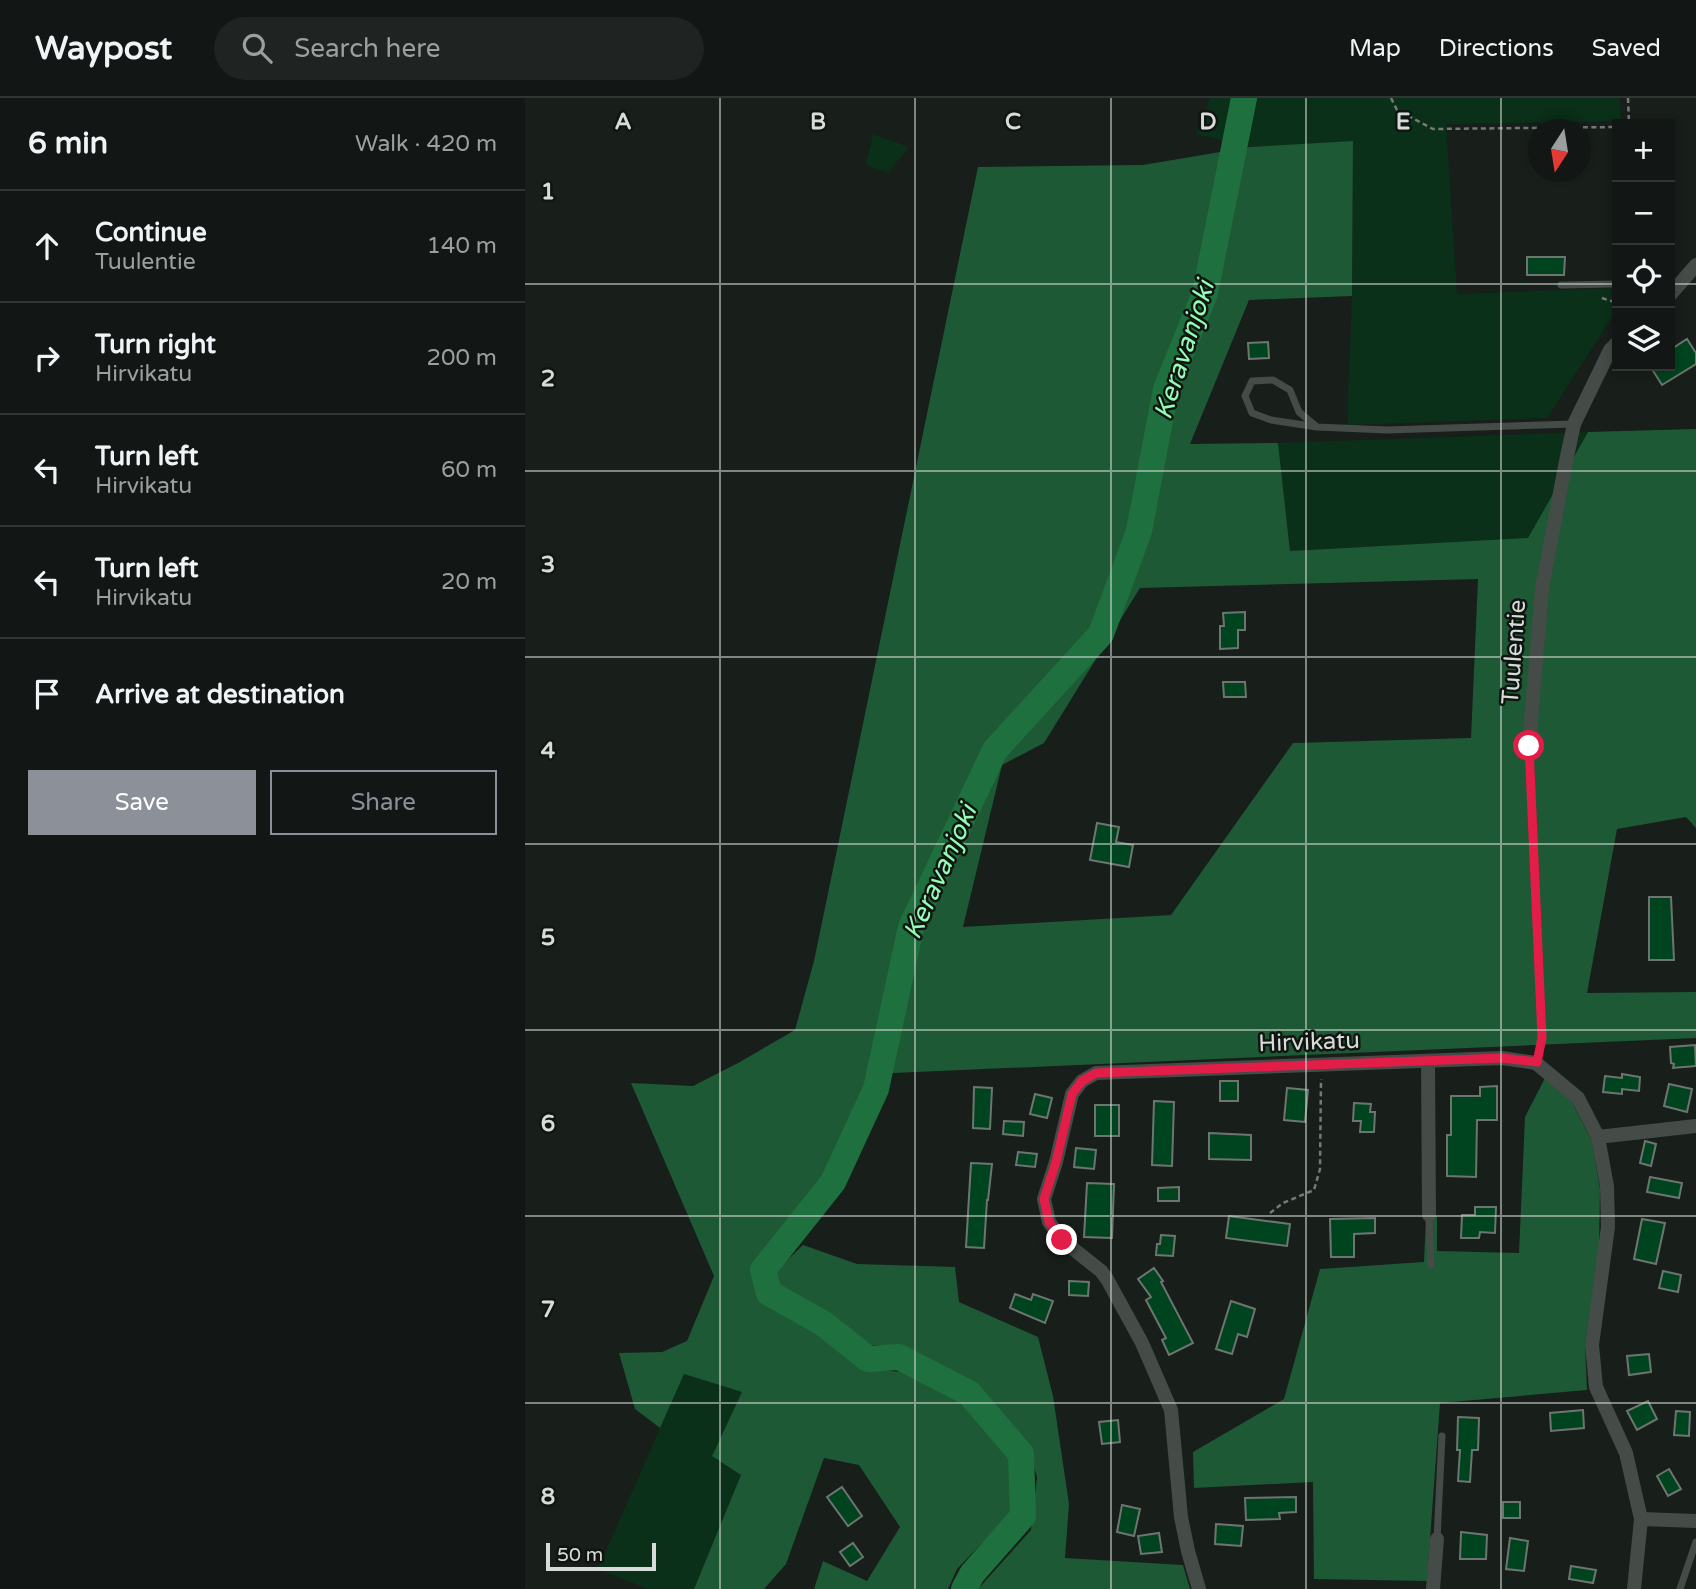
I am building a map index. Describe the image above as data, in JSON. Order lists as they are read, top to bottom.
{
  "streets": {
    "street": ["Tuulentie", "Hirvikatu"]
  },
  "water": ["Keravanjoki"],
  "scale_bar": "50 m",
  "north": "bottom",
  "page": {
    "header": "Waypost",
    "search": "Search here",
    "nav": ["Map", "Directions", "Saved"],
    "heading": ["6 min", "Walk · 420 m"],
    "map_buttons": ["+", "−"],
    "list": [
      ["Continue", "Tuulentie", "140 m"],
      ["Turn right", "Hirvikatu", "200 m"],
      ["Turn left", "Hirvikatu", "60 m"],
      ["Turn left", "Hirvikatu", "20 m"],
      "Arrive at destination"
    ],
    "buttons": ["Save", "Share"],
    "scale": "50 m"
  },
  "grid": {
    "columns": [
      "A",
      "B",
      "C",
      "D",
      "E"
    ],
    "rows": [
      "1",
      "2",
      "3",
      "4",
      "5",
      "6",
      "7",
      "8"
    ]
  }
}
